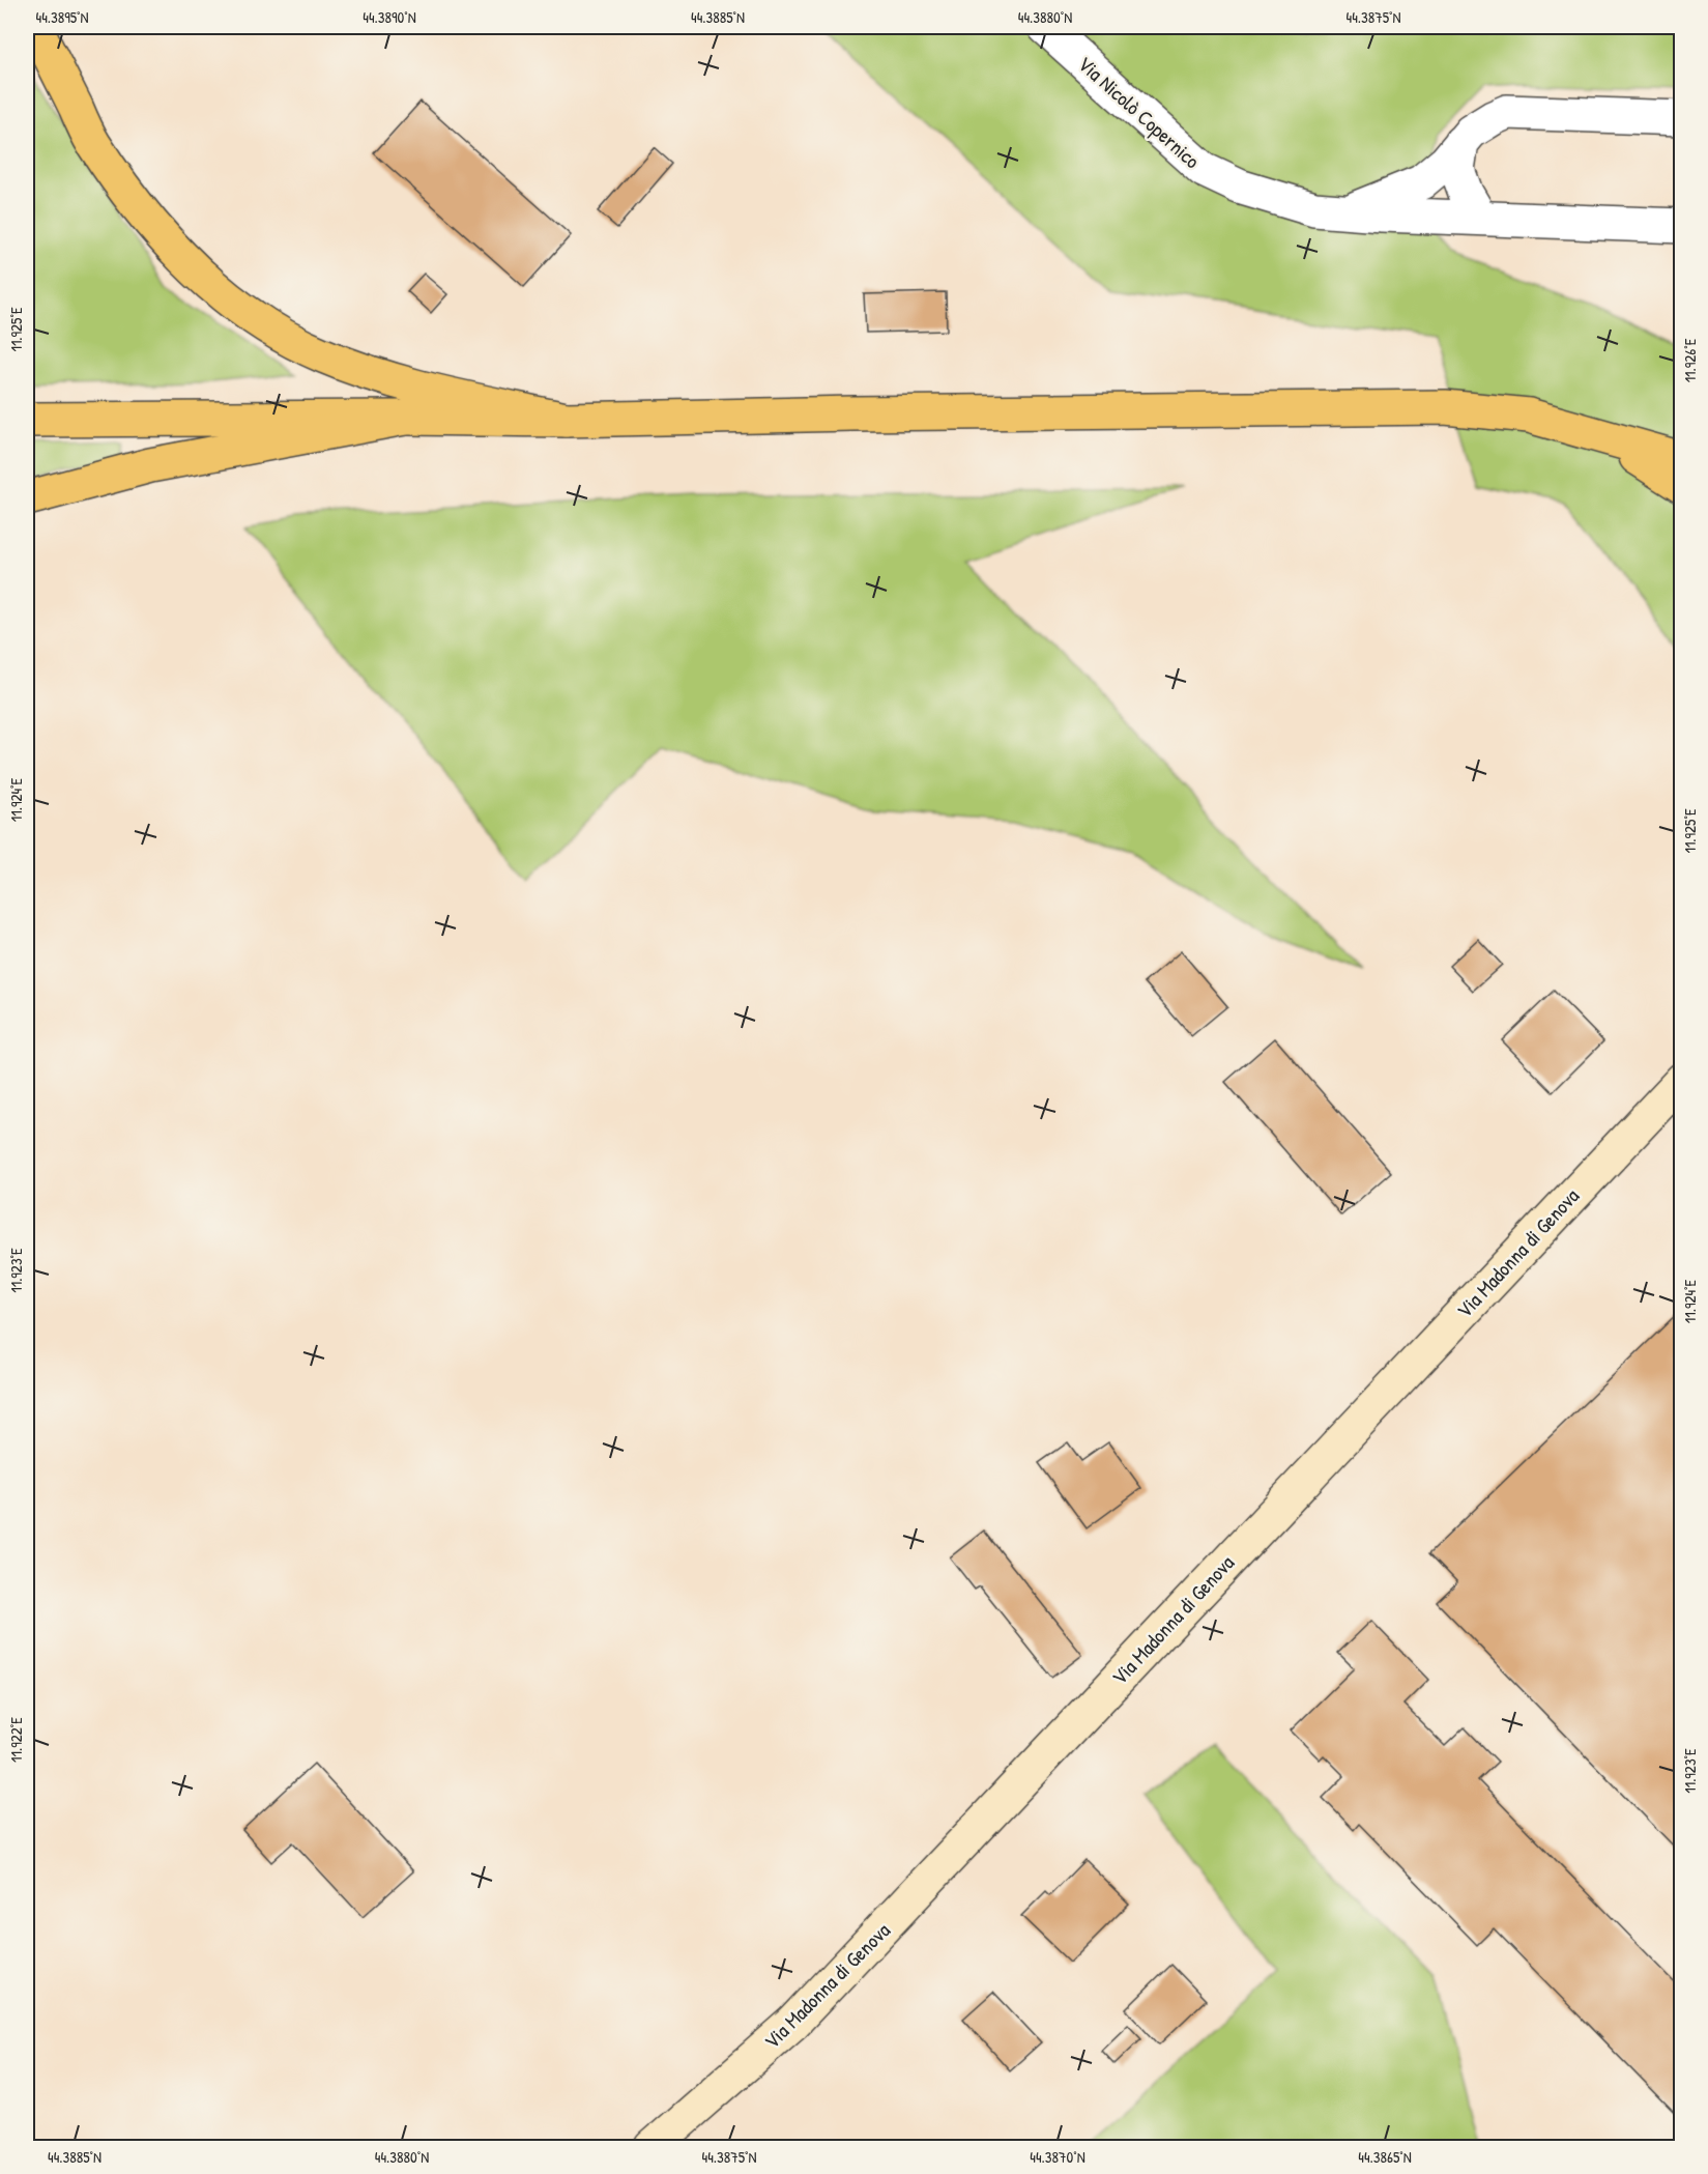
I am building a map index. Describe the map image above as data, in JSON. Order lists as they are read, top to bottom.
{
  "streets": {
    "main road": ["Via Madonna di Genova"],
    "street": ["Via Nicolò Copernico"]
  },
  "coordinates": [
    "44.3895°N",
    "44.3890°N",
    "44.3885°N",
    "44.3880°N",
    "44.3875°N",
    "11.925°E",
    "11.926°E",
    "11.924°E",
    "11.923°E",
    "11.922°E",
    "44.3870°N",
    "44.3865°N"
  ]
}
